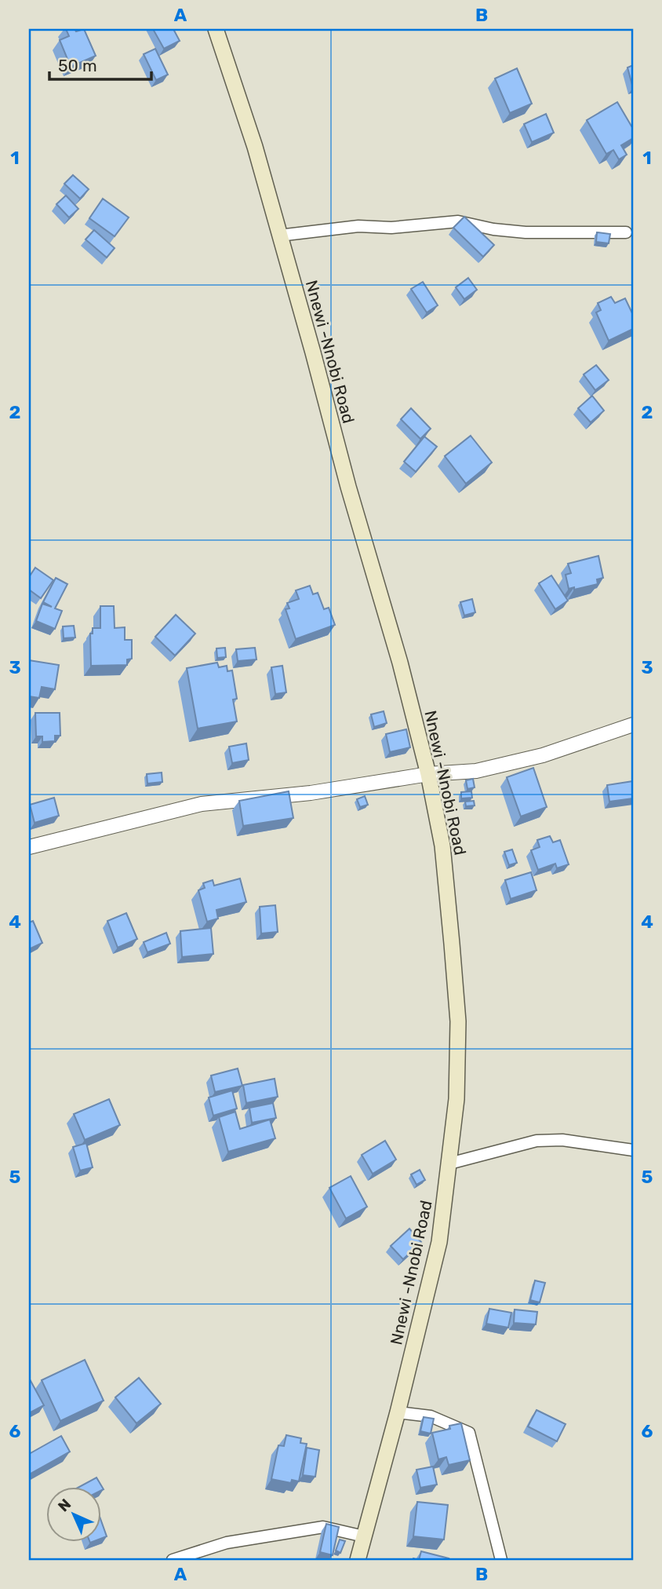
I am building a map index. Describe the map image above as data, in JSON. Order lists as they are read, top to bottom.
{
  "streets": {
    "main road": ["Nnewi -Nnobi Road"]
  },
  "scale_bar": "50 m",
  "north": "top left",
  "grid": {
    "columns": ["A", "B"],
    "rows": [
      "1",
      "2",
      "3",
      "4",
      "5",
      "6"
    ]
  }
}
